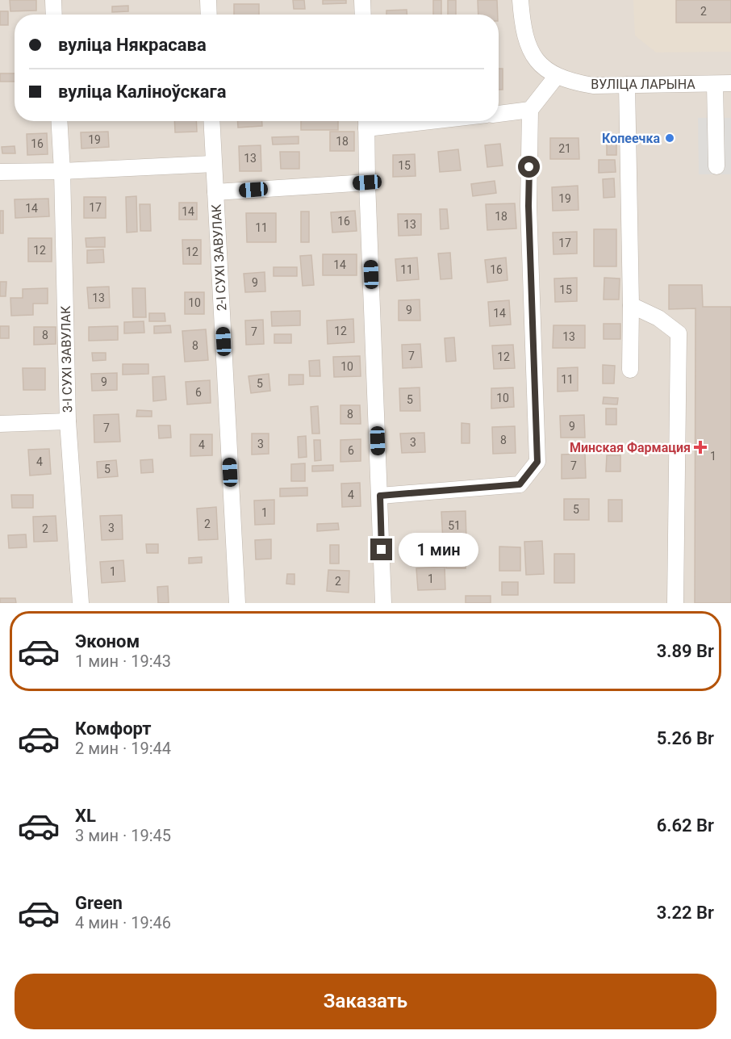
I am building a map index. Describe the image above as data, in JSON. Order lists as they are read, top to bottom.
{
  "streets": {
    "street": ["ВУЛІЦА ЛАРЫНА", "2-І СУХІ ЗАВУЛАК", "3-І СУХІ ЗАВУЛАК"]
  },
  "places": {
    "other": ["Копеечка"],
    "health": ["Минская Фармация"]
  },
  "house_numbers": [
    "2",
    "19",
    "18",
    "16",
    "21",
    "13",
    "15",
    "19",
    "17",
    "14",
    "14",
    "18",
    "16",
    "13",
    "11",
    "17",
    "12",
    "12",
    "14",
    "11",
    "16",
    "9",
    "15",
    "13",
    "10",
    "9",
    "14",
    "12",
    "7",
    "8",
    "13",
    "8",
    "7",
    "12",
    "10",
    "11",
    "9",
    "5",
    "6",
    "10",
    "5",
    "8",
    "9",
    "7",
    "8",
    "3",
    "3",
    "4",
    "6",
    "1",
    "4",
    "7",
    "5",
    "4",
    "5",
    "1",
    "2",
    "51",
    "3",
    "2",
    "1",
    "1",
    "2"
  ],
  "page": {
    "banner": ["вуліца Някрасава", "вуліца Каліноўскага"],
    "bubble": "1 мин",
    "list": [
      {
        "name": "Эконом",
        "note": "1 мин · 19:43",
        "value": "3.89 Br"
      },
      {
        "name": "Комфорт",
        "note": "2 мин · 19:44",
        "value": "5.26 Br"
      },
      {
        "name": "XL",
        "note": "3 мин · 19:45",
        "value": "6.62 Br"
      },
      {
        "name": "Green",
        "note": "4 мин · 19:46",
        "value": "3.22 Br"
      }
    ],
    "buttons": "Заказать"
  }
}
